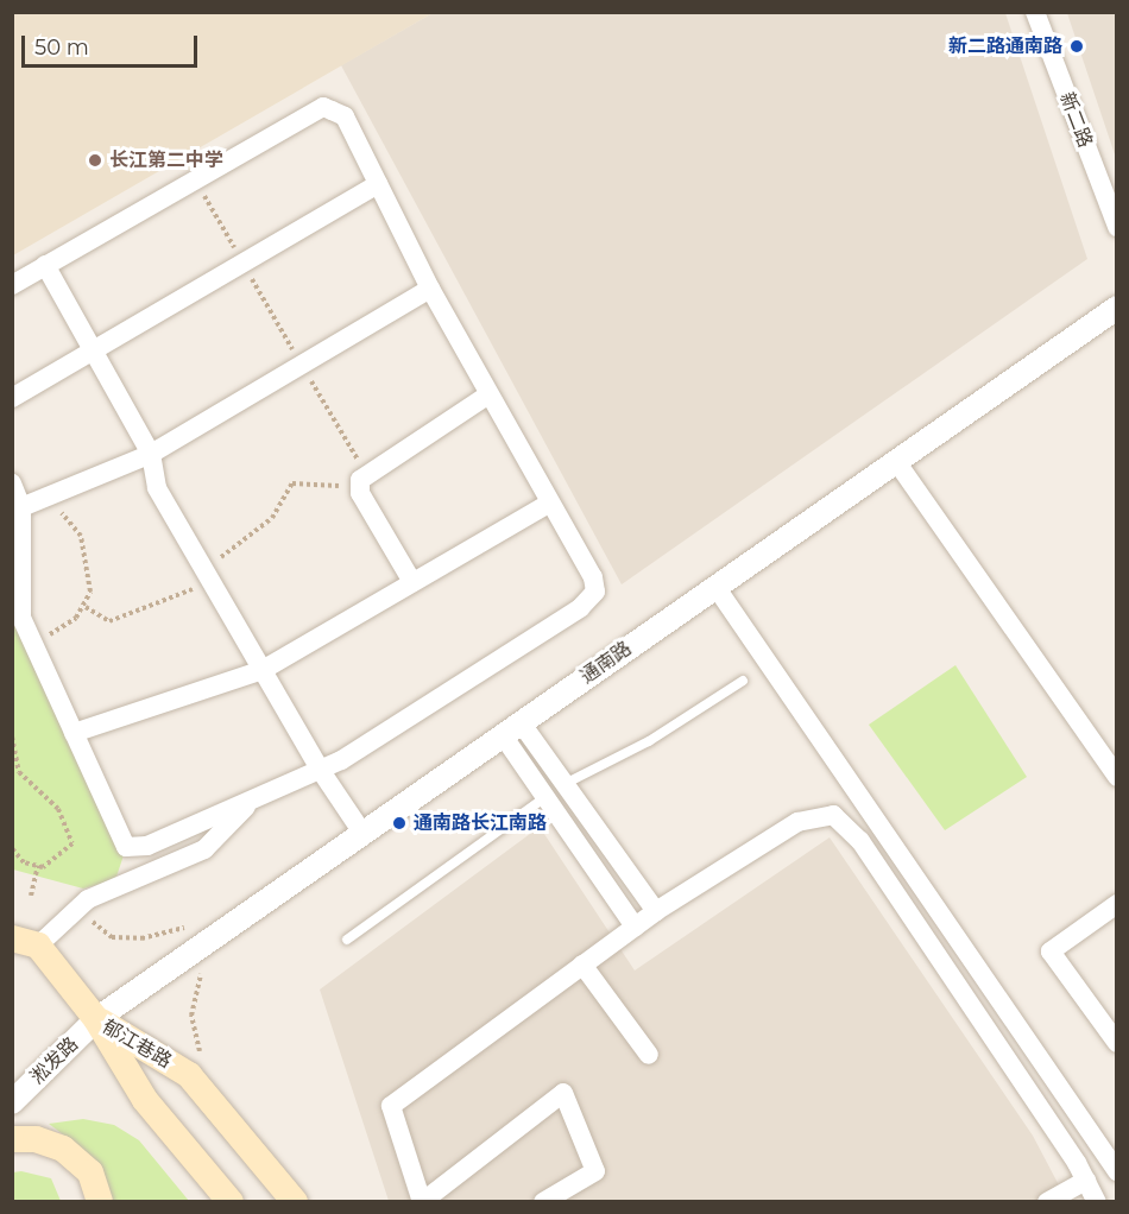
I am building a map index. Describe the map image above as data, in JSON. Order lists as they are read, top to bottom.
{
  "streets": {
    "main road": ["郁江巷路"],
    "street": ["新二路", "通南路", "淞发路"]
  },
  "crossings": [
    ["通南路", "郁江巷路"],
    ["通南路", "淞发路"],
    ["郁江巷路", "淞发路"]
  ],
  "places": ["新二路通南路", "长江第二中学", "通南路长江南路"],
  "scale_bar": "50 m"
}
